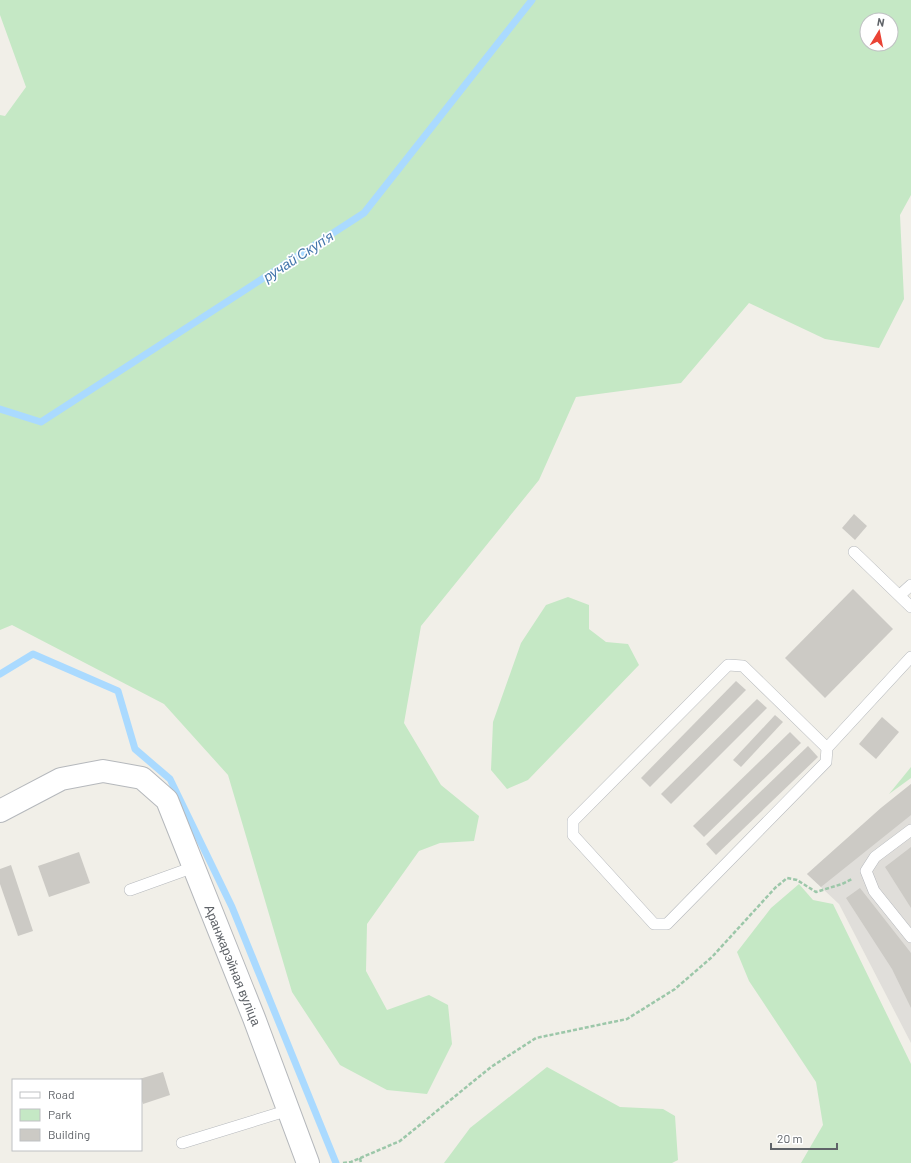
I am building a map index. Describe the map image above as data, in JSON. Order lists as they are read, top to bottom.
{
  "streets": {
    "street": ["Аранжарэйная вуліца"]
  },
  "water": ["ручай Скупʼя"],
  "legend": ["Road", "Park", "Building"],
  "scale_bar": "20 m",
  "north": "top"
}
